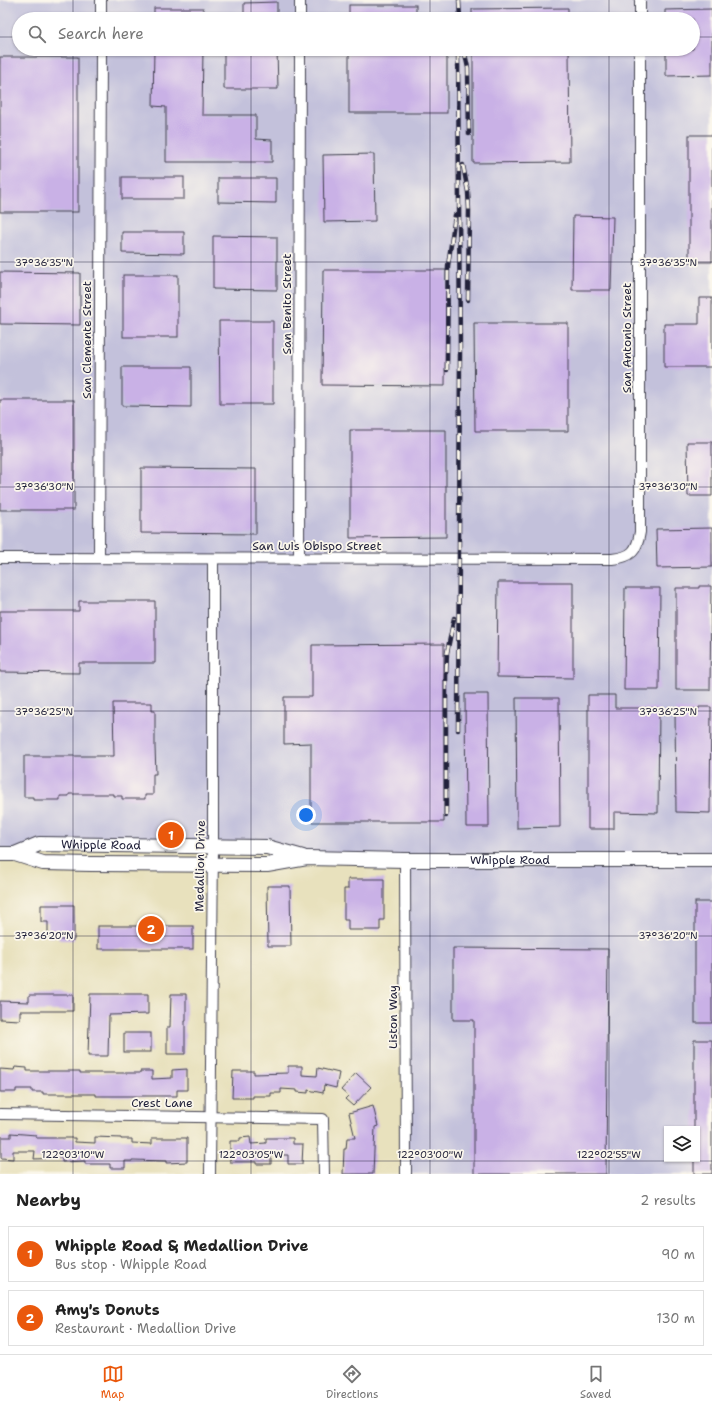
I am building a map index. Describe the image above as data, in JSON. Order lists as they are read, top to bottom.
{
  "streets": {
    "main road": ["Whipple Road"],
    "street": [
      "San Benito Street",
      "San Antonio Street",
      "San Clemente Street",
      "San Luis Obispo Street",
      "Medallion Drive",
      "Liston Way",
      "Crest Lane"
    ]
  },
  "crossings": [
    ["San Benito Street", "San Luis Obispo Street"],
    ["San Antonio Street", "San Luis Obispo Street"],
    ["San Clemente Street", "San Luis Obispo Street"],
    ["San Luis Obispo Street", "Medallion Drive"],
    ["Whipple Road", "Medallion Drive"],
    ["Whipple Road", "Liston Way"],
    ["Medallion Drive", "Crest Lane"]
  ],
  "page": {
    "search": "Search here",
    "pins": ["1", "2"],
    "heading": ["Nearby", "2 results"],
    "list": [
      {
        "mark": "1",
        "name": "Whipple Road & Medallion Drive",
        "note": "Bus stop · Whipple Road",
        "value": "90 m"
      },
      {
        "mark": "2",
        "name": "Amy's Donuts",
        "note": "Restaurant · Medallion Drive",
        "value": "130 m"
      }
    ],
    "nav": ["Map", "Directions", "Saved"]
  },
  "coordinates": [
    "37°36'35\"N",
    "37°36'30\"N",
    "37°36'25\"N",
    "37°36'20\"N",
    "122°03'10\"W",
    "122°03'05\"W",
    "122°03'00\"W",
    "122°02'55\"W"
  ]
}
